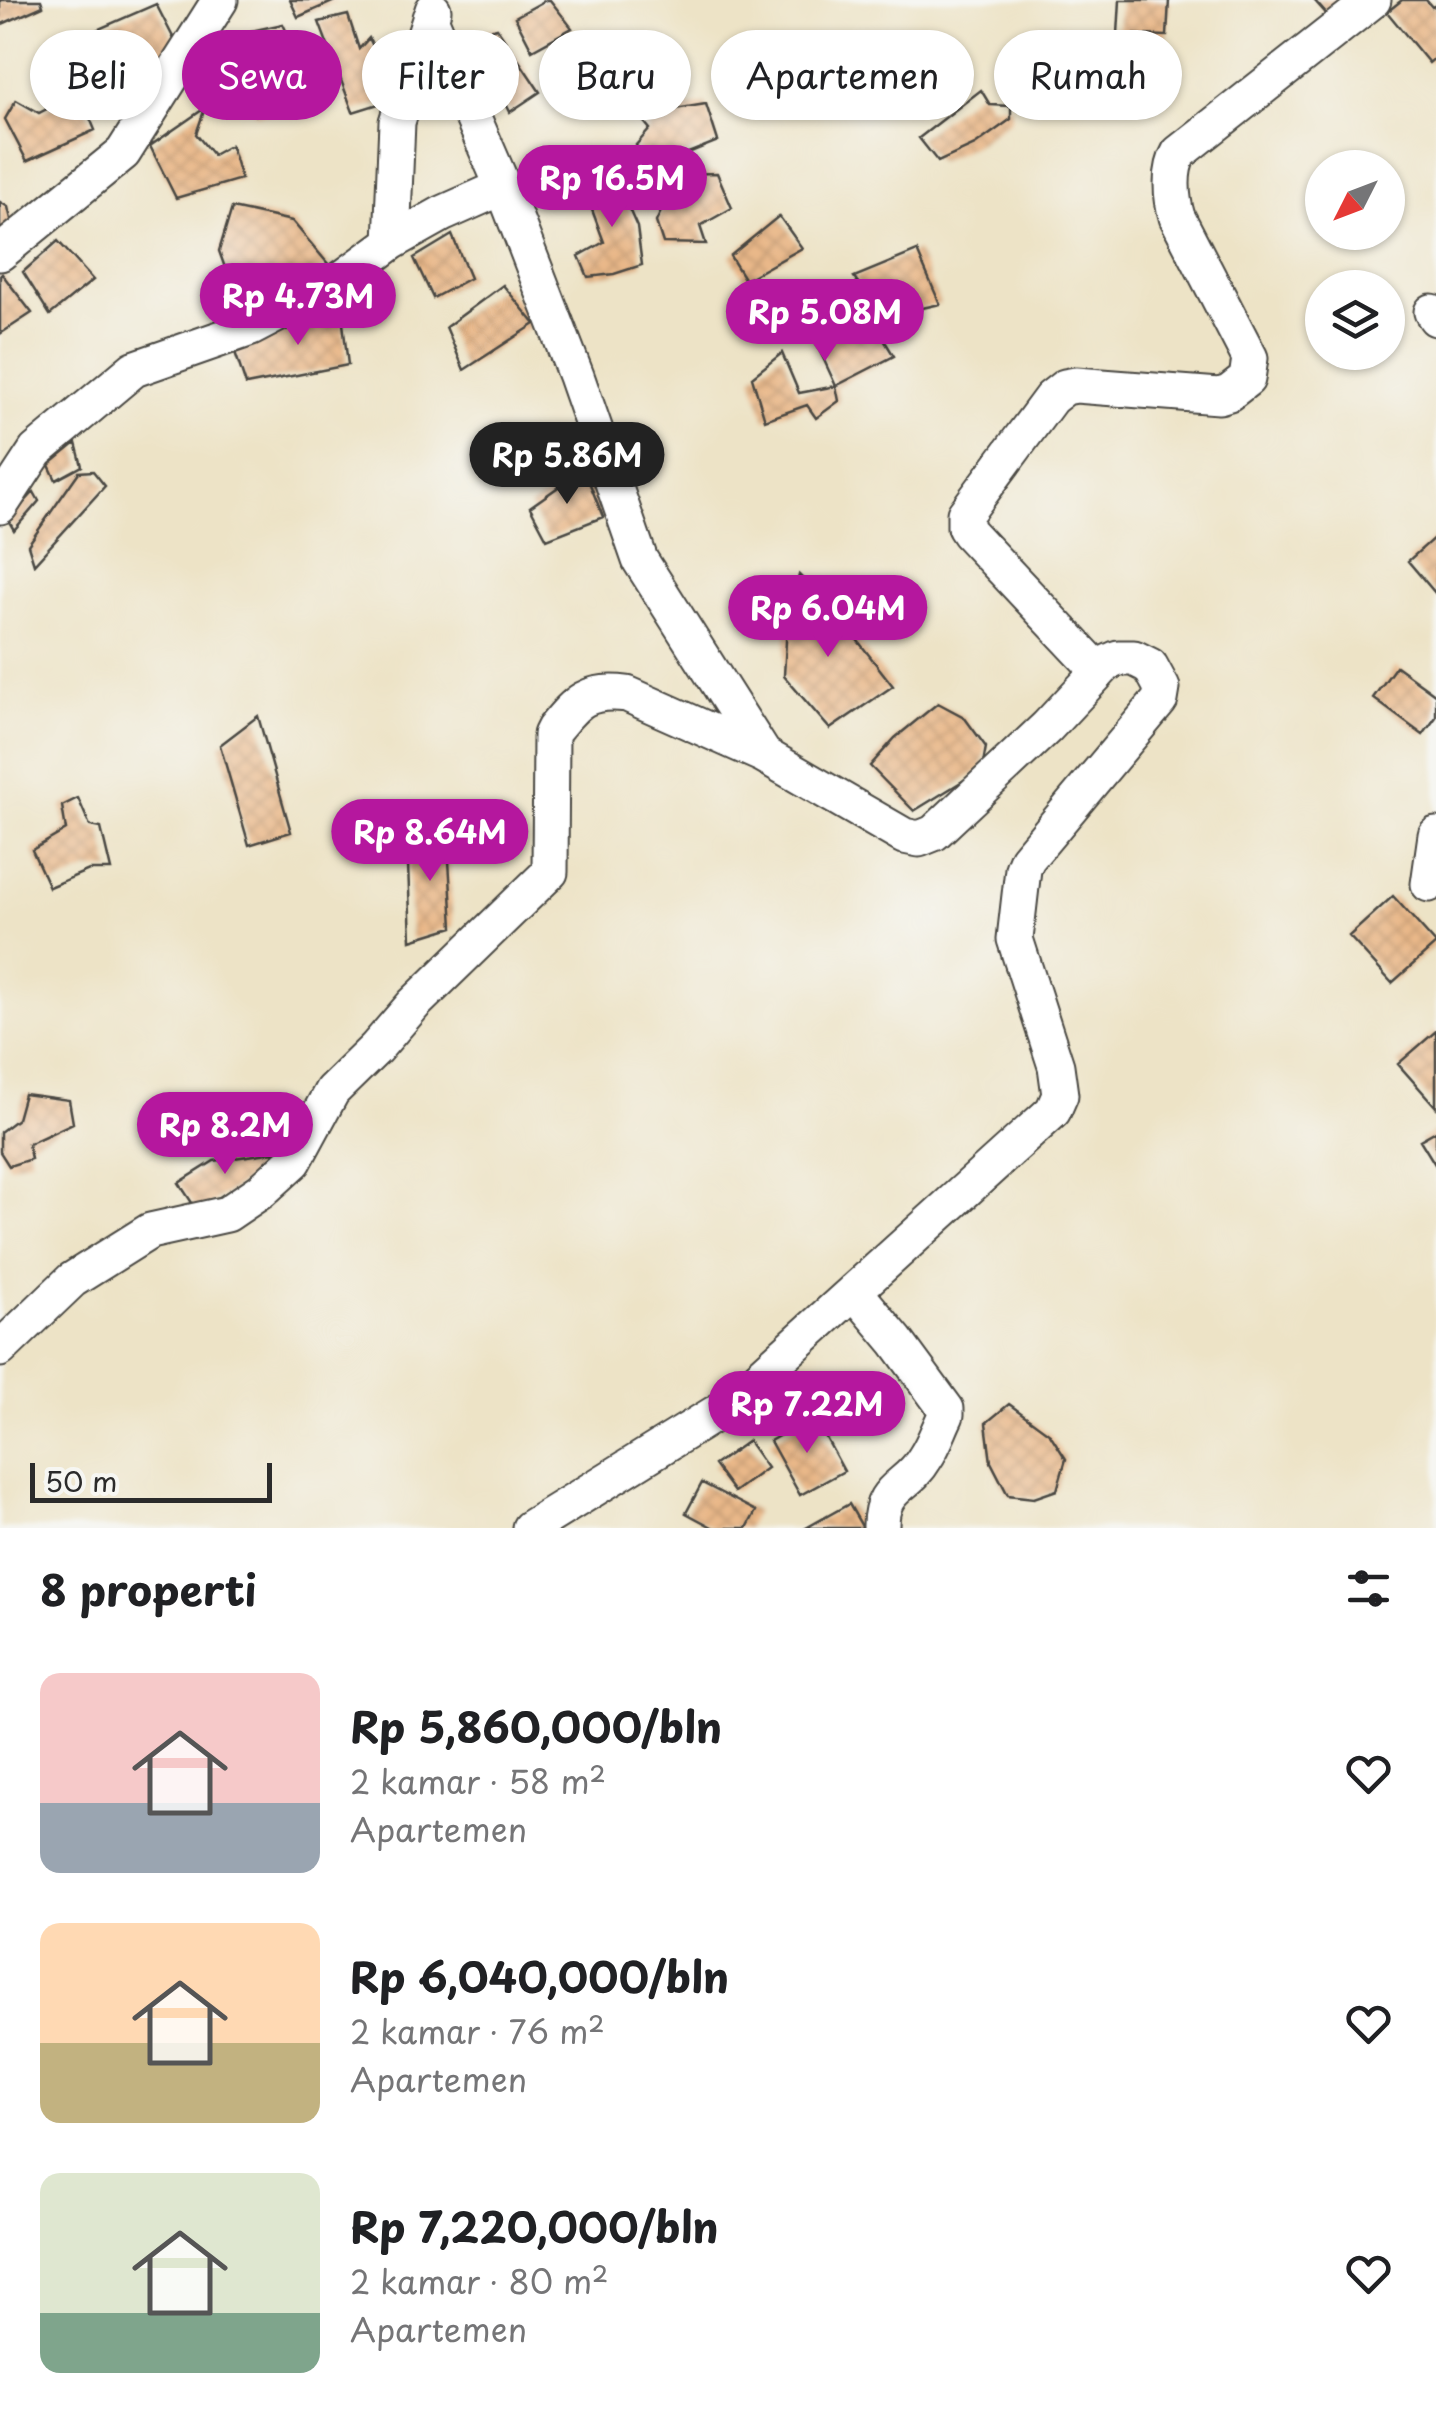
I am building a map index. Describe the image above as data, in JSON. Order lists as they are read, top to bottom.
{
  "scale_bar": "50 m",
  "north": "bottom left",
  "page": {
    "chip": [
      "Beli",
      "Sewa",
      "Filter",
      "Baru",
      "Apartemen",
      "Rumah"
    ],
    "price": [
      "Rp 16.5M",
      "Rp 4.73M",
      "Rp 5.08M",
      "Rp 5.86M",
      "Rp 6.04M",
      "Rp 8.64M",
      "Rp 8.2M",
      "Rp 7.22M"
    ],
    "scale": "50 m",
    "heading": "8 properti",
    "list": [
      {
        "name": "Rp 5,860,000/bln",
        "note": "2 kamar · 58 m² · Apartemen"
      },
      {
        "name": "Rp 6,040,000/bln",
        "note": "2 kamar · 76 m² · Apartemen"
      },
      {
        "name": "Rp 7,220,000/bln",
        "note": "2 kamar · 80 m² · Apartemen"
      }
    ]
  }
}
